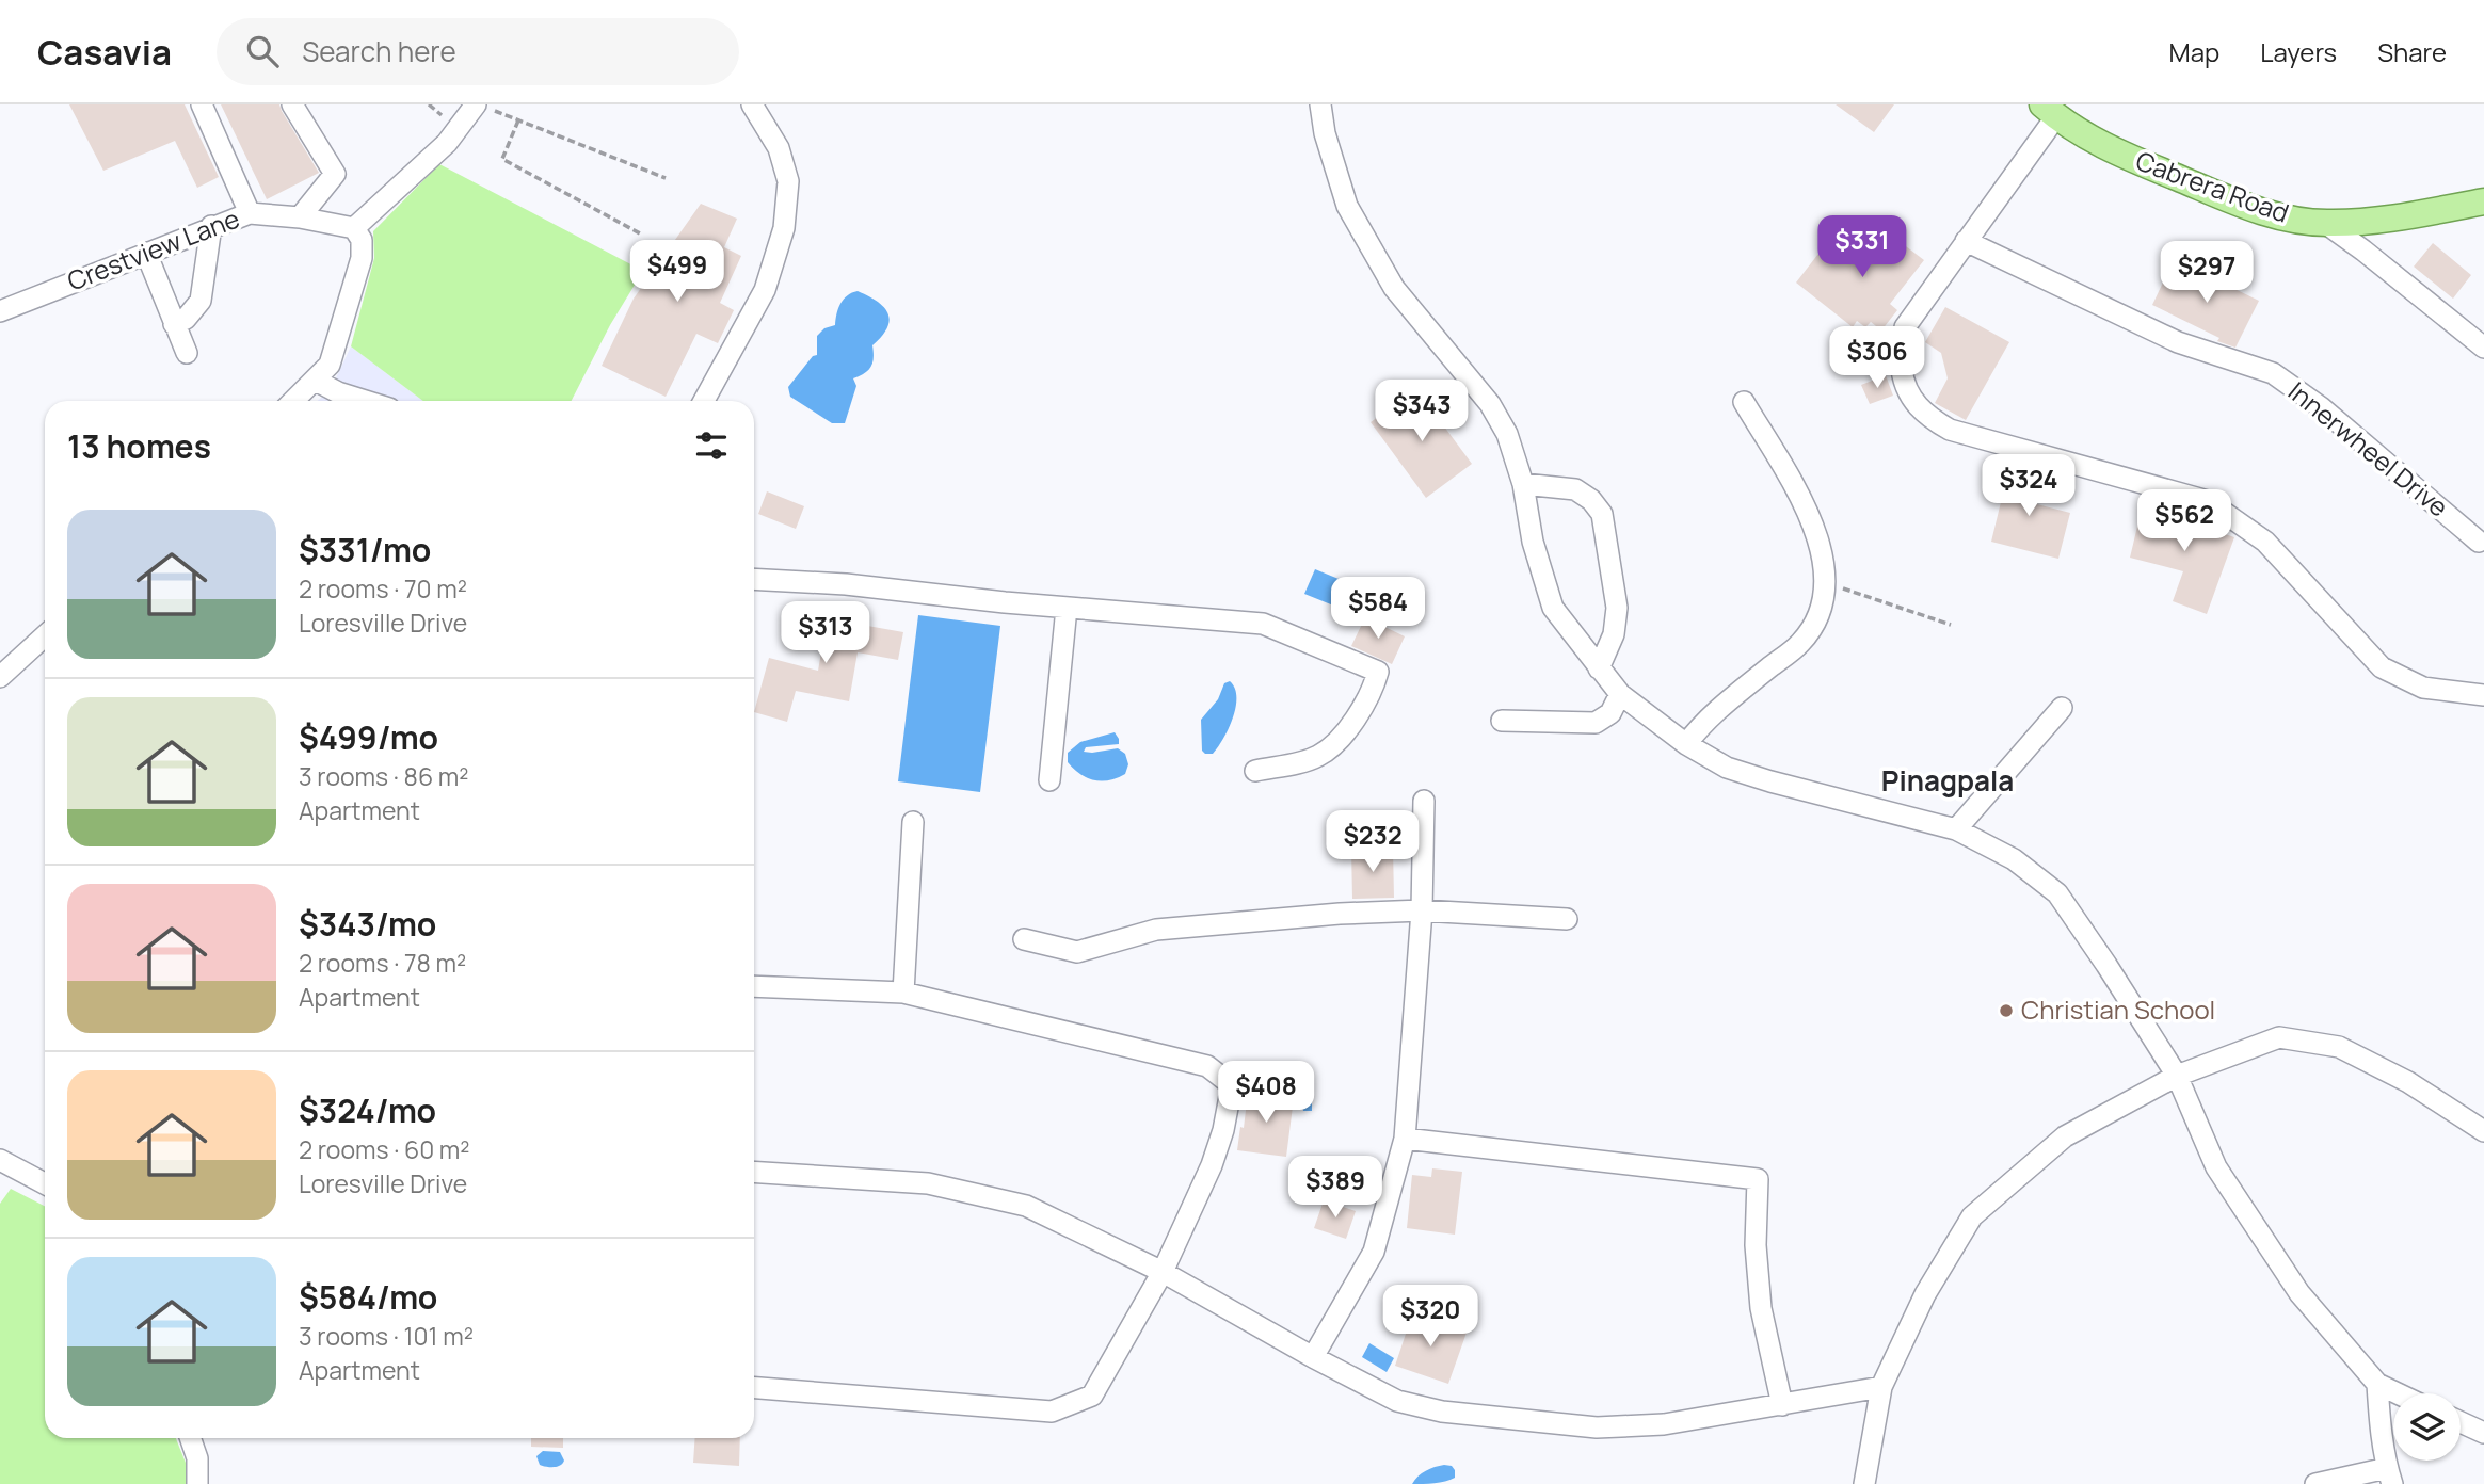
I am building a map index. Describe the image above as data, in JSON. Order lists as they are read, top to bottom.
{
  "streets": {
    "main road": ["Cabrera Road"],
    "street": ["Crestview Lane", "Innerwheel Drive"]
  },
  "districts": ["Pinagpala"],
  "places": ["Christian School"],
  "page": {
    "header": "Casavia",
    "search": "Search here",
    "nav": ["Map", "Layers", "Share"],
    "price": [
      "$331",
      "$499",
      "$297",
      "$306",
      "$343",
      "$324",
      "$562",
      "$584",
      "$313",
      "$232",
      "$408",
      "$389",
      "$320"
    ],
    "heading": "13 homes",
    "list": [
      {
        "name": "$331/mo",
        "note": "2 rooms · 70 m² · Loresville Drive"
      },
      {
        "name": "$499/mo",
        "note": "3 rooms · 86 m² · Apartment"
      },
      {
        "name": "$343/mo",
        "note": "2 rooms · 78 m² · Apartment"
      },
      {
        "name": "$324/mo",
        "note": "2 rooms · 60 m² · Loresville Drive"
      },
      {
        "name": "$584/mo",
        "note": "3 rooms · 101 m² · Apartment"
      }
    ]
  }
}
